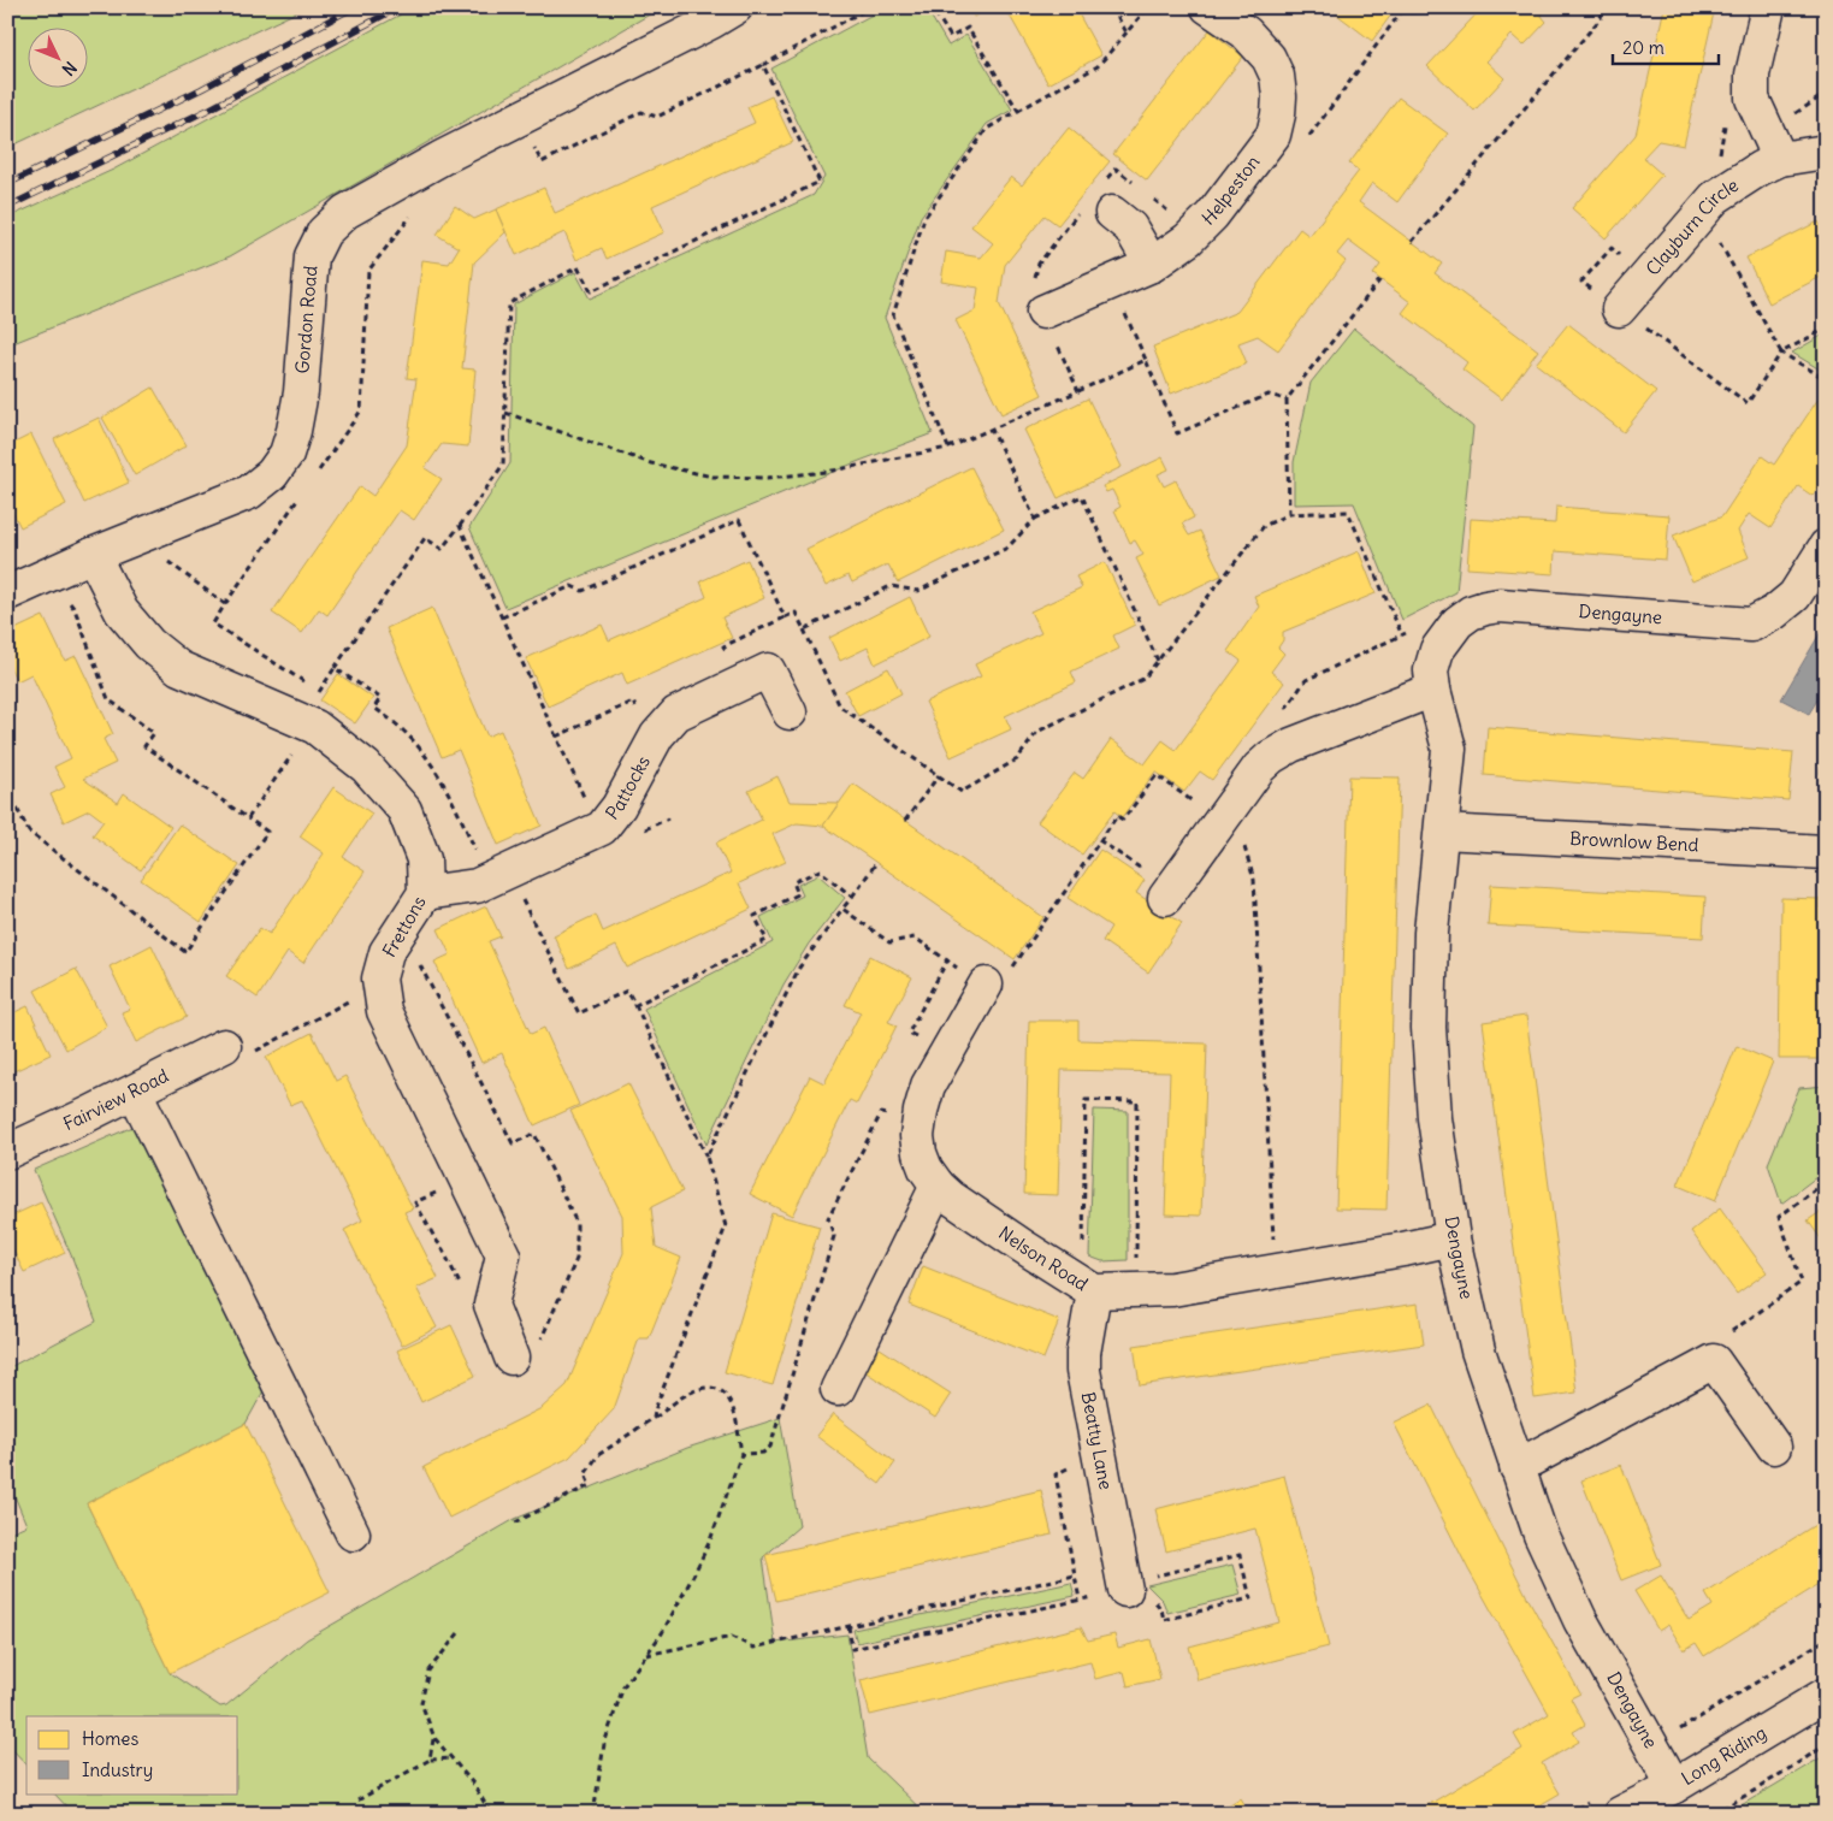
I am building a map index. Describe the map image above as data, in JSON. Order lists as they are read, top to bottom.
{
  "streets": {
    "street": [
      "Helpeston",
      "Clayburn Circle",
      "Gordon Road",
      "Dengayne",
      "Pattocks",
      "Brownlow Bend",
      "Frettons",
      "Fairview Road",
      "Nelson Road",
      "Beatty Lane",
      "Long Riding"
    ]
  },
  "crossings": [
    ["Gordon Road", "Frettons"],
    ["Dengayne", "Brownlow Bend"],
    ["Dengayne", "Nelson Road"],
    ["Dengayne", "Long Riding"],
    ["Pattocks", "Frettons"],
    ["Nelson Road", "Beatty Lane"]
  ],
  "legend": ["Homes", "Industry"],
  "scale_bar": "20 m",
  "north": "bottom right"
}
